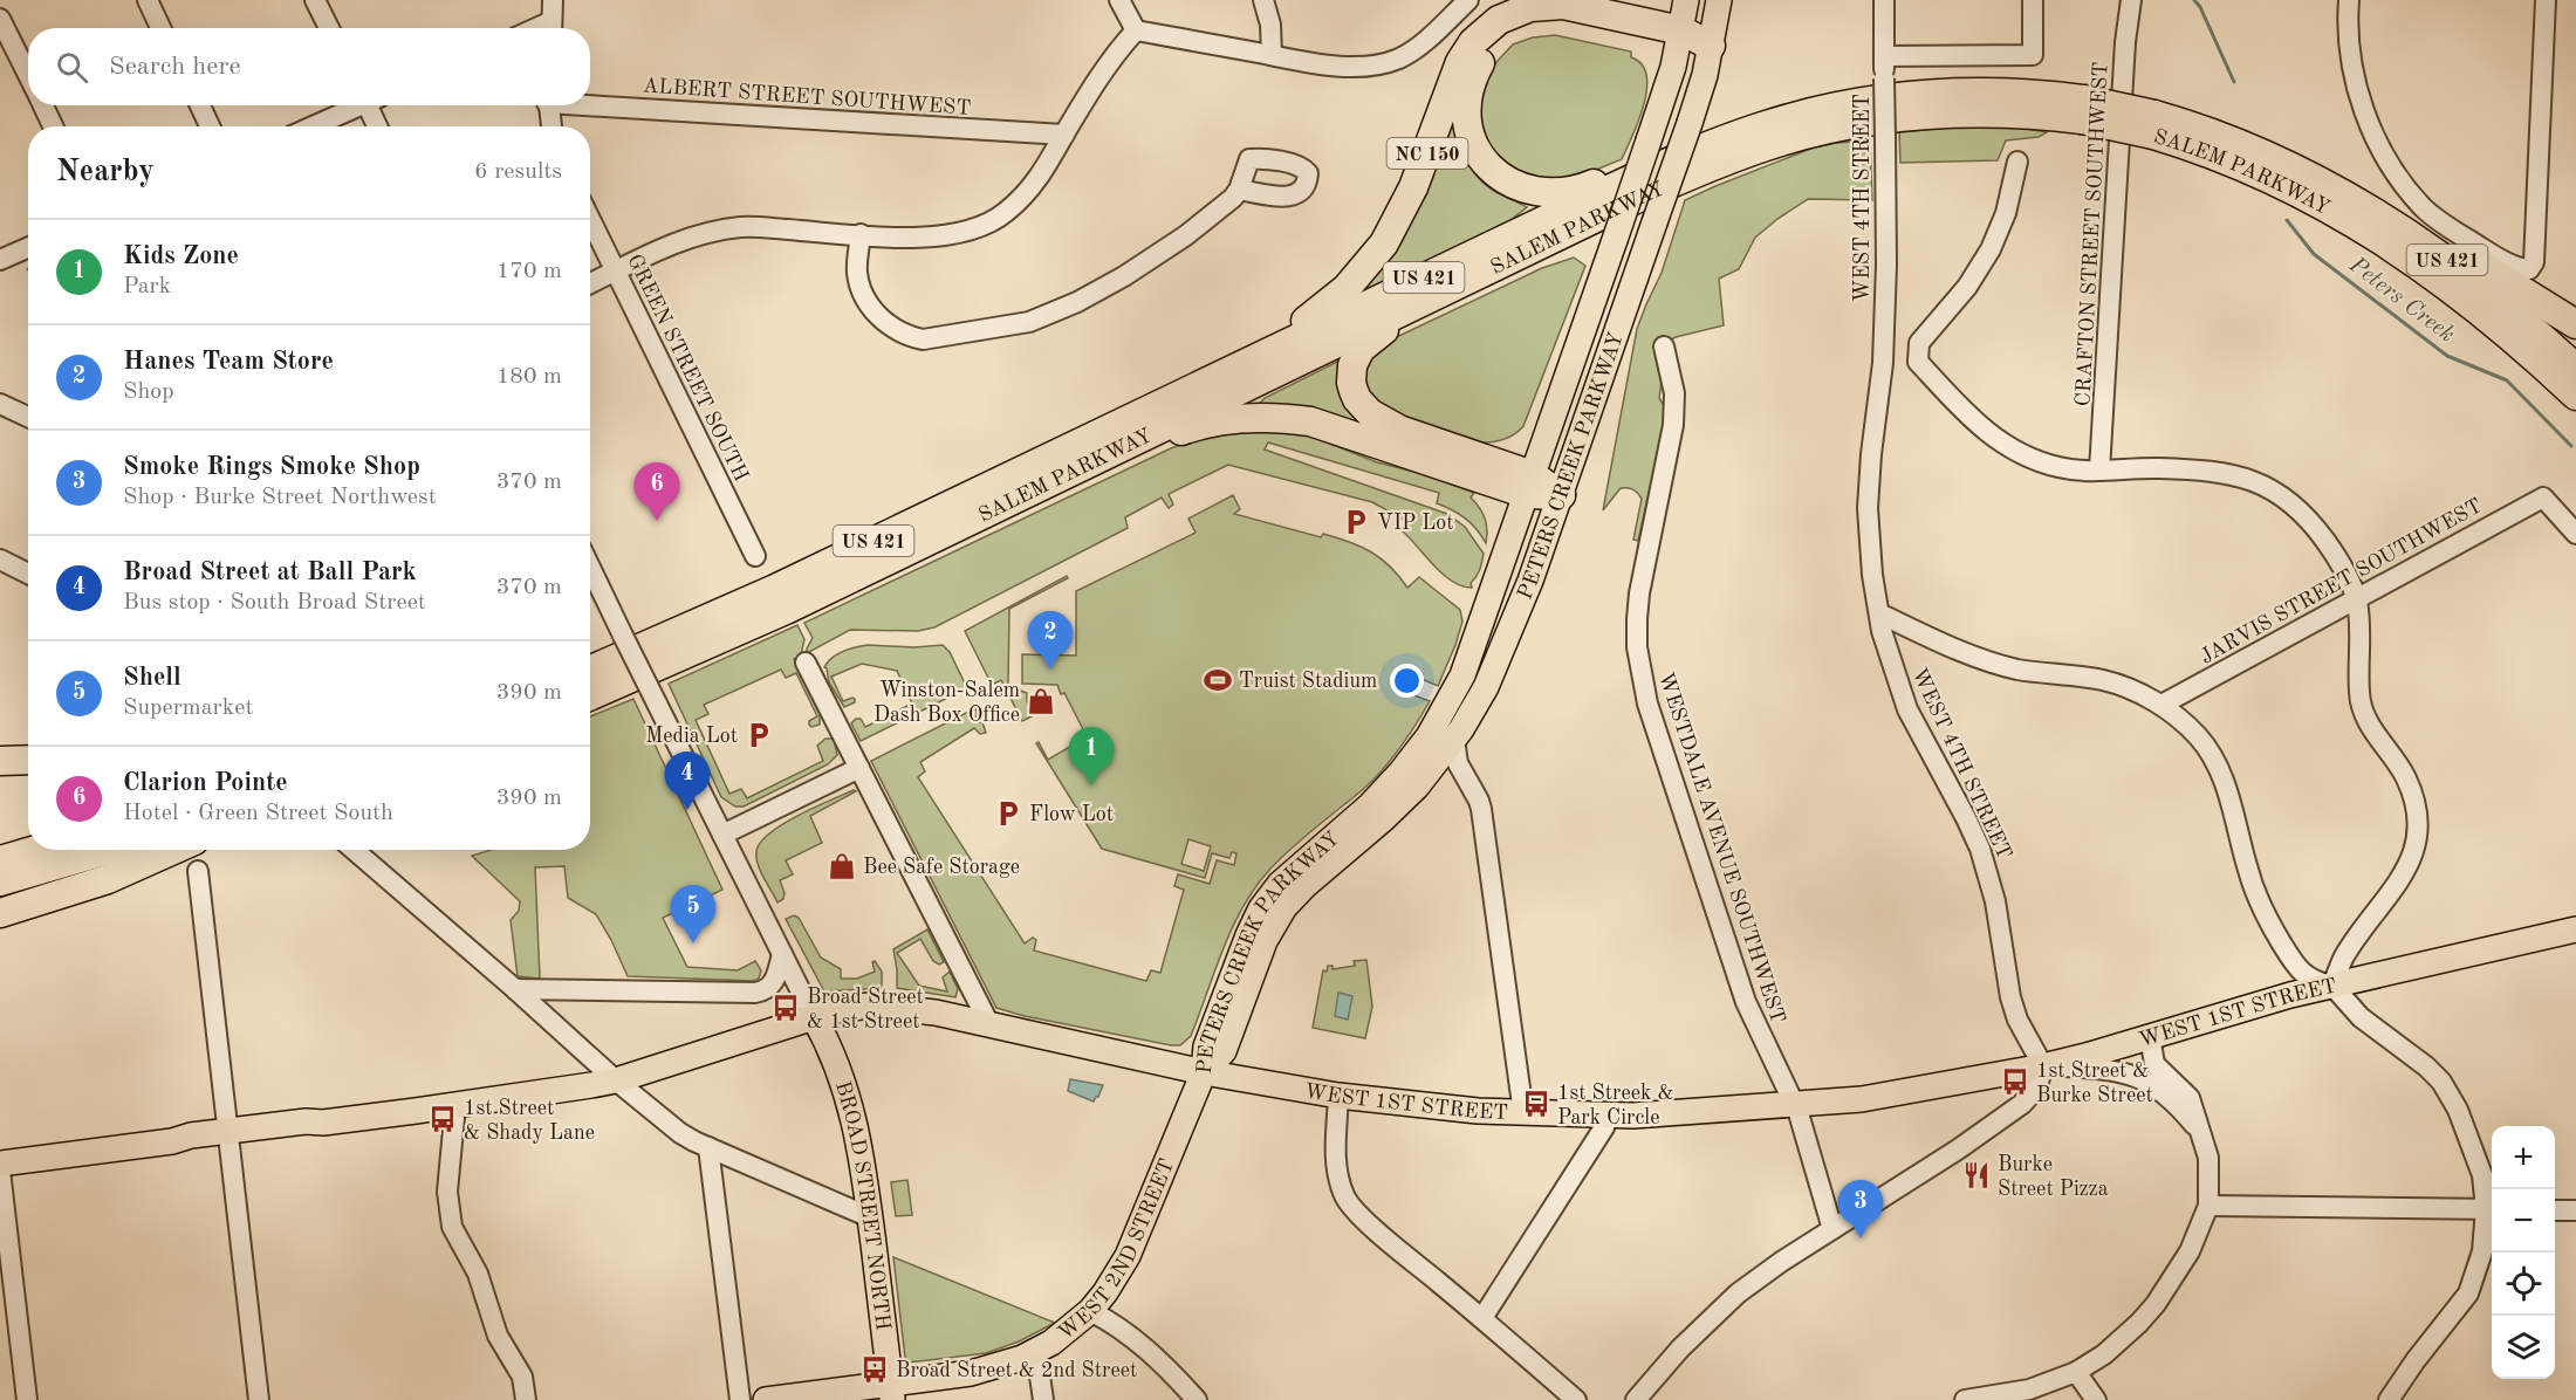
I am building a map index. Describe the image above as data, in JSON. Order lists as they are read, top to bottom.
{
  "streets": {
    "highway": ["NC 150", "SALEM PARKWAY", "US 421"],
    "main road": [
      "PETERS CREEK PARKWAY",
      "WEST 1ST STREET",
      "BROAD STREET NORTH",
      "WEST 2ND STREET"
    ],
    "street": [
      "ALBERT STREET SOUTHWEST",
      "WEST 4TH STREET",
      "CRAFTON STREET SOUTHWEST",
      "GREEN STREET SOUTH",
      "JARVIS STREET SOUTHWEST",
      "WESTDALE AVENUE SOUTHWEST"
    ]
  },
  "crossings": [
    ["NC 150", "SALEM PARKWAY"],
    ["NC 150", "PETERS CREEK PARKWAY"],
    ["WEST 4TH STREET", "WEST 1ST STREET"],
    ["PETERS CREEK PARKWAY", "WEST 1ST STREET"],
    ["PETERS CREEK PARKWAY", "WEST 2ND STREET"],
    ["WESTDALE AVENUE SOUTHWEST", "WEST 1ST STREET"],
    ["WEST 1ST STREET", "BROAD STREET NORTH"],
    ["WEST 1ST STREET", "WEST 2ND STREET"],
    ["BROAD STREET NORTH", "WEST 2ND STREET"]
  ],
  "water": ["Peters Creek"],
  "places": {
    "parking": ["VIP Lot", "Media Lot", "Flow Lot"],
    "sports": ["Truist Stadium"],
    "shop": ["Winston-Salem Dash Box Office", "Bee Safe Storage"],
    "bus stop": [
      "Broad Street & 1st Street",
      "1st Street & Burke Street",
      "1st Streek & Park Circle",
      "1st Street & Shady Lane",
      "Broad Street & 2nd Street"
    ],
    "restaurant": ["Burke Street Pizza"]
  },
  "page": {
    "search": "Search here",
    "heading": ["Nearby", "6 results"],
    "list": [
      {
        "mark": "1",
        "name": "Kids Zone",
        "note": "Park",
        "value": "170 m"
      },
      {
        "mark": "2",
        "name": "Hanes Team Store",
        "note": "Shop",
        "value": "180 m"
      },
      {
        "mark": "3",
        "name": "Smoke Rings Smoke Shop",
        "note": "Shop · Burke Street Northwest",
        "value": "370 m"
      },
      {
        "mark": "4",
        "name": "Broad Street at Ball Park",
        "note": "Bus stop · South Broad Street",
        "value": "370 m"
      },
      {
        "mark": "5",
        "name": "Shell",
        "note": "Supermarket",
        "value": "390 m"
      },
      {
        "mark": "6",
        "name": "Clarion Pointe",
        "note": "Hotel · Green Street South",
        "value": "390 m"
      }
    ],
    "pins": [
      "6",
      "2",
      "1",
      "4",
      "5",
      "3"
    ],
    "map_buttons": ["+", "−"]
  }
}
